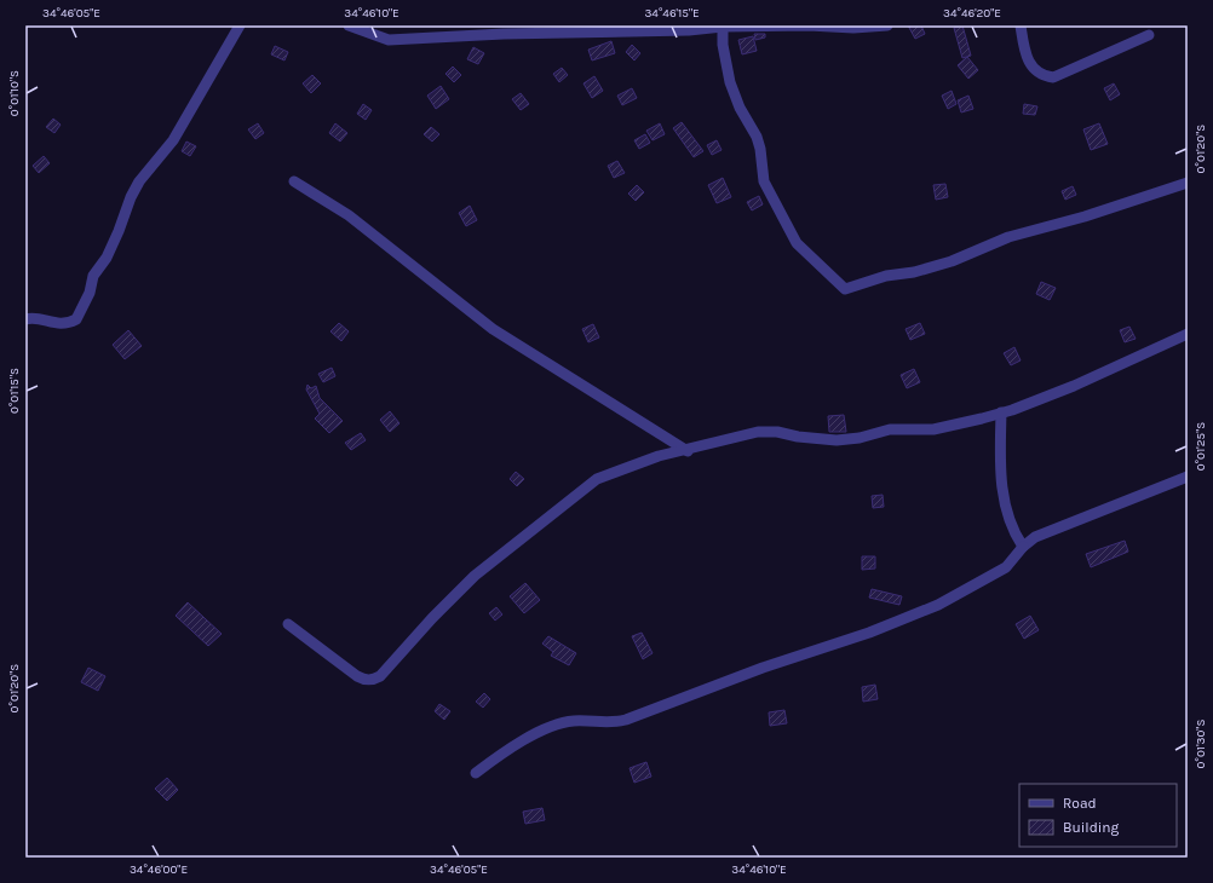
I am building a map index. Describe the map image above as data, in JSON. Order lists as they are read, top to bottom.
{
  "legend": ["Road", "Building"],
  "coordinates": [
    "34°46'05\"E",
    "34°46'10\"E",
    "34°46'15\"E",
    "34°46'20\"E",
    "0°01'10\"S",
    "0°01'20\"S",
    "0°01'15\"S",
    "0°01'25\"S",
    "0°01'30\"S",
    "34°46'00\"E"
  ]
}
